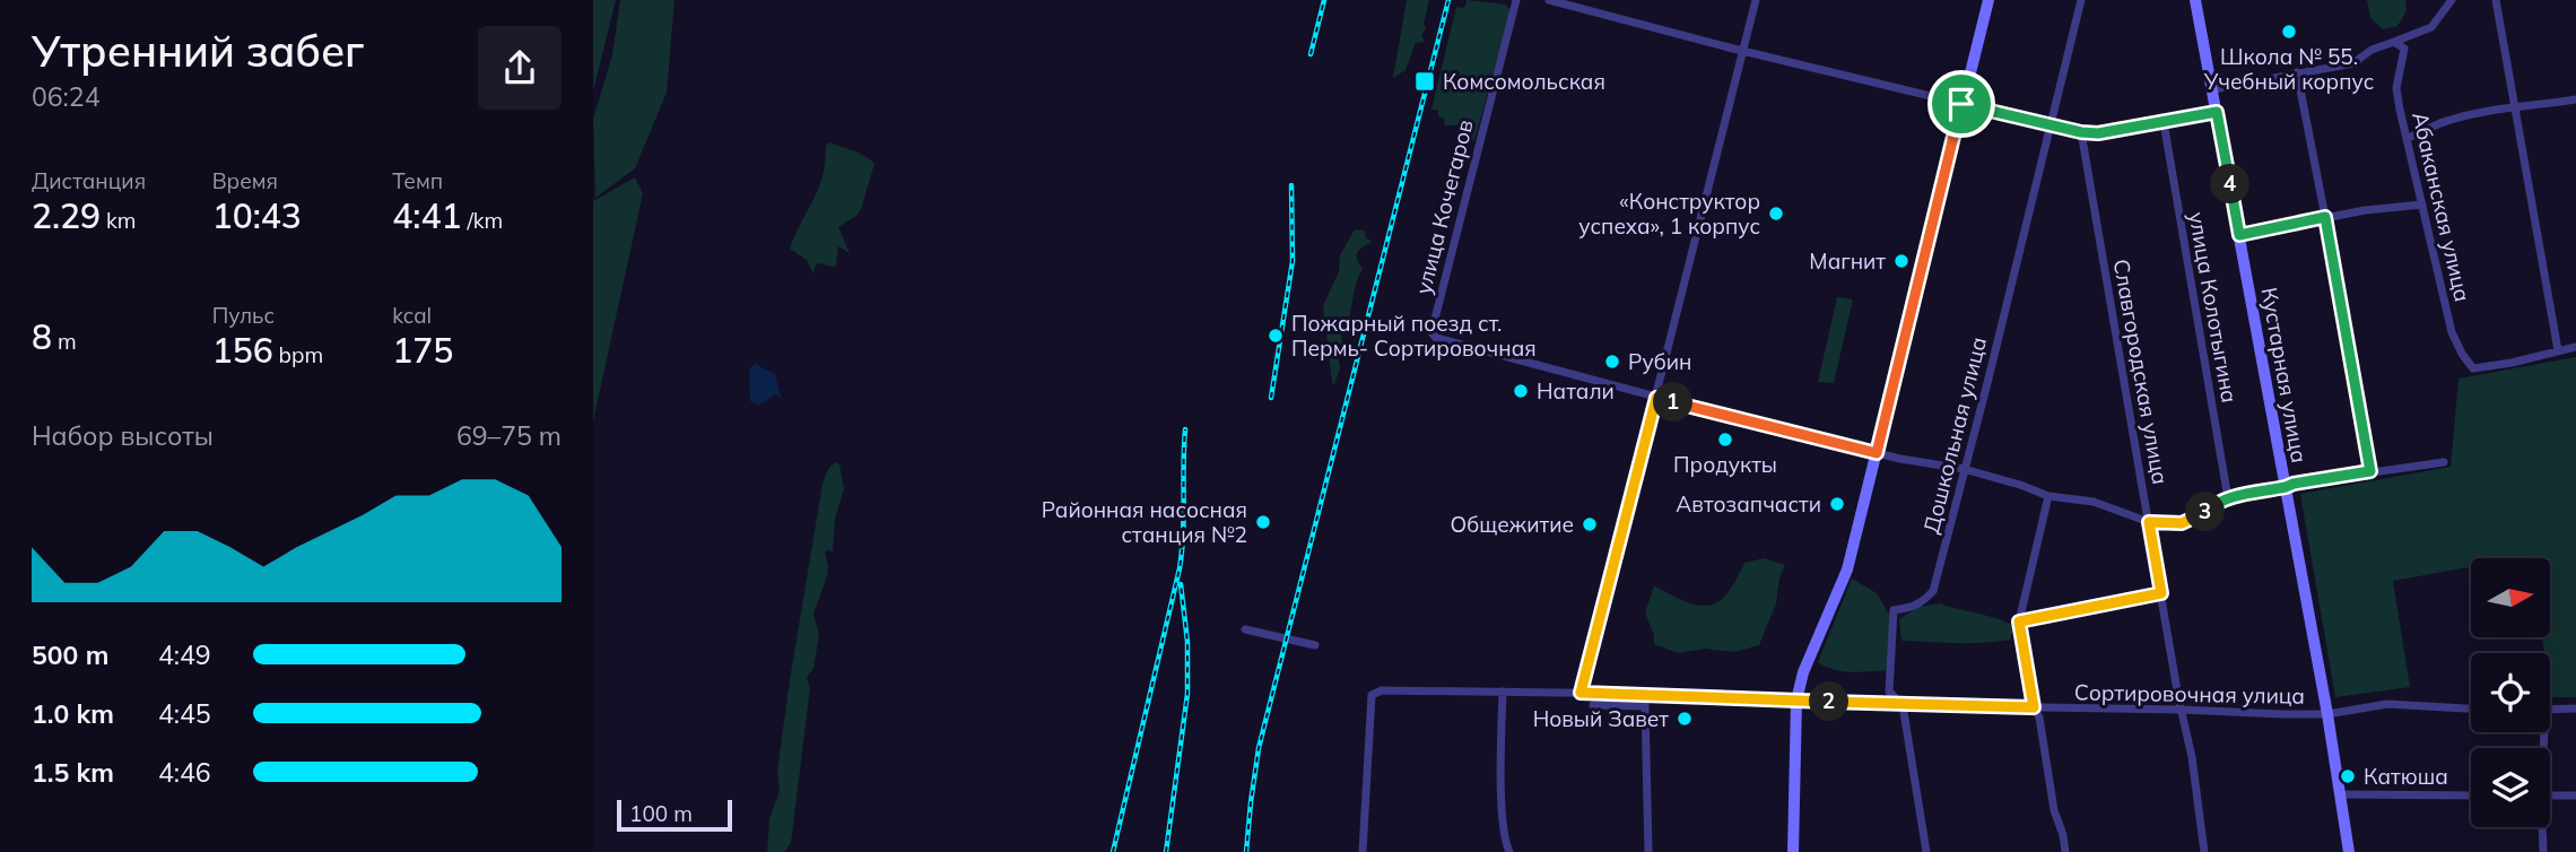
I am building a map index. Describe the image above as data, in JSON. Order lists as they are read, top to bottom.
{
  "streets": {
    "main road": ["Кустарная улица"],
    "street": [
      "улица Кочегаров",
      "Абаканская улица",
      "улица Колотыгина",
      "Славгородская улица",
      "Дошкольная улица",
      "Сортировочная улица"
    ]
  },
  "crossings": [
    ["Славгородская улица", "Сортировочная улица"],
    ["Кустарная улица", "Сортировочная улица"],
    ["Дошкольная улица", "Сортировочная улица"]
  ],
  "places": {
    "other": [
      "Школа № 55. Учебный корпус",
      "«Конструктор успеха», 1 корпус",
      "Магнит",
      "Пожарный поезд ст. Пермь- Сортировочная",
      "Рубин",
      "Натали",
      "Продукты",
      "Автозапчасти",
      "Районная насосная станция №2",
      "Общежитие",
      "Новый Завет",
      "Катюша"
    ],
    "transit": ["Комсомольская"]
  },
  "scale_bar": "100 m",
  "north": "right",
  "page": {
    "heading": ["Утренний забег", "06:24"],
    "stats": [
      ["Дистанция", "2.29 km"],
      ["Время", "10:43"],
      ["Темп", "4:41 /km"],
      ["8 m"],
      ["Пульс", "156 bpm"],
      ["kcal", "175"]
    ],
    "pins": [
      "4",
      "1",
      "3",
      "2"
    ],
    "chart": ["Набор высоты", "69–75 m"],
    "list": [
      {
        "name": "500 m",
        "note": "4:49"
      },
      {
        "name": "1.0 km",
        "note": "4:45"
      },
      {
        "name": "1.5 km",
        "note": "4:46"
      }
    ],
    "scale": "100 m"
  }
}
